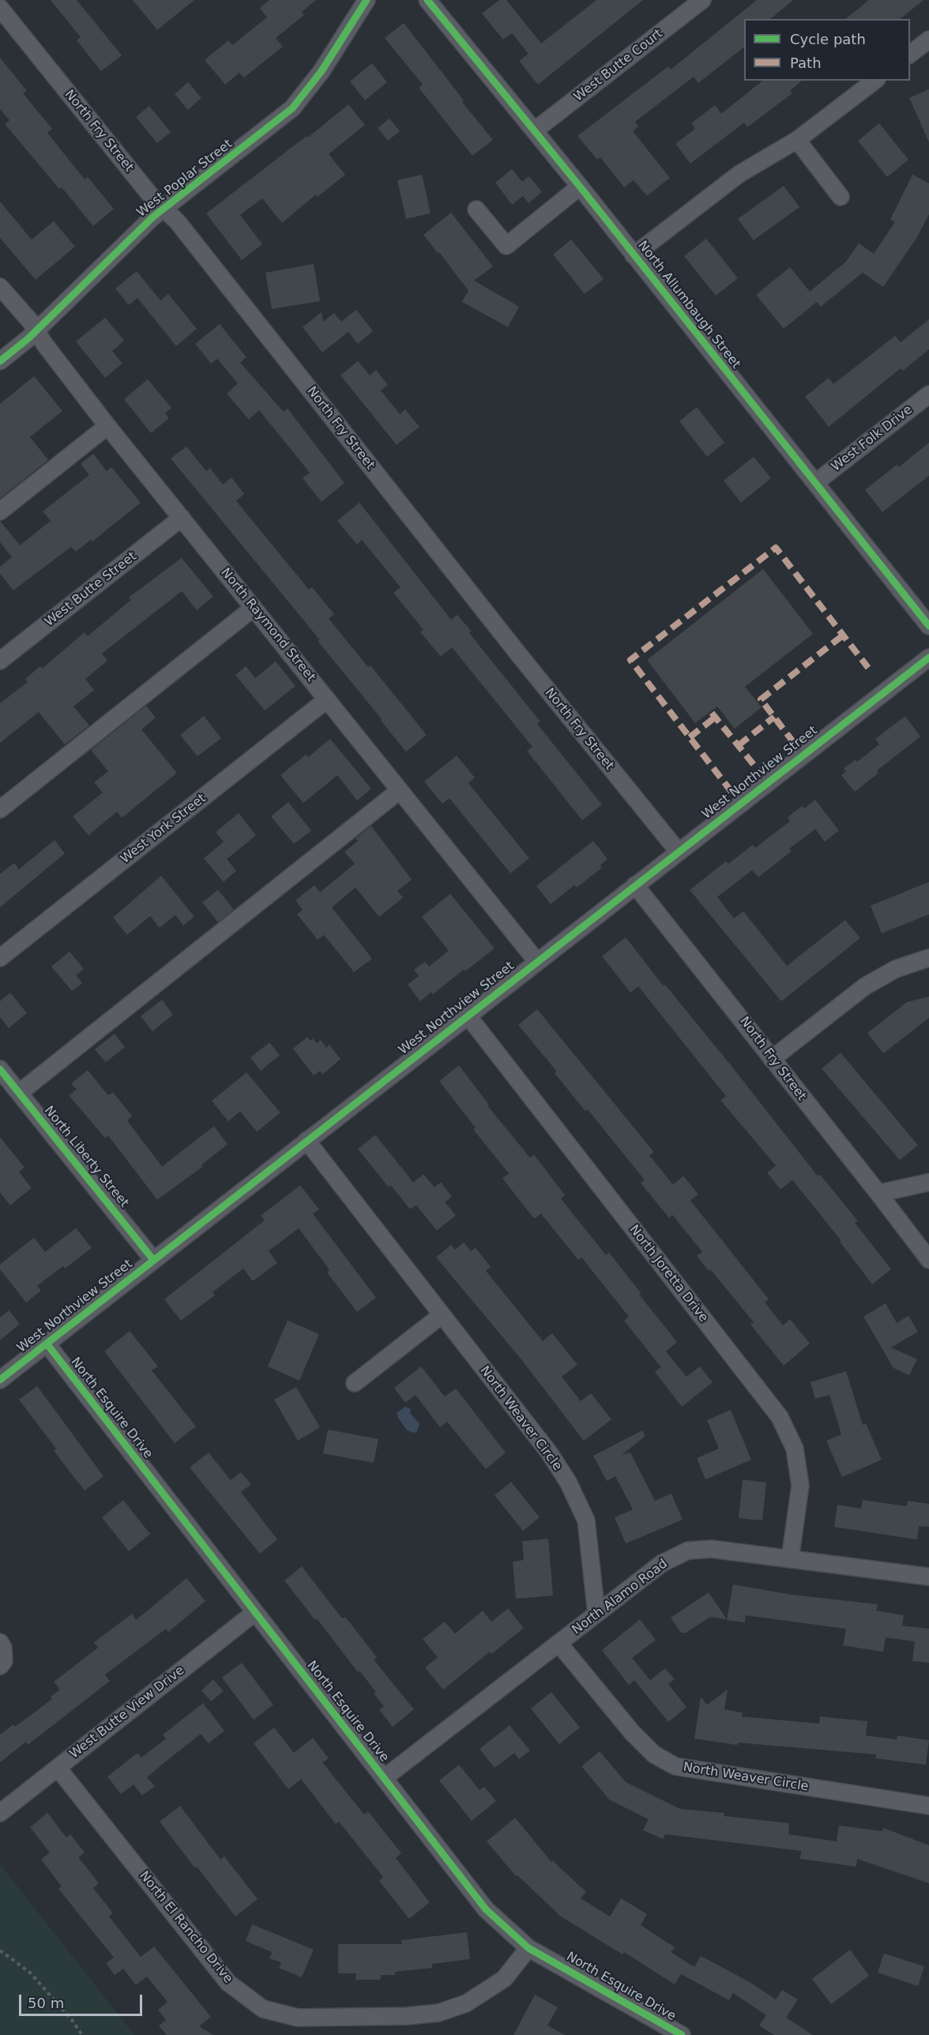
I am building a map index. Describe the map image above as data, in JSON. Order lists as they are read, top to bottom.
{
  "streets": {
    "street": [
      "West Butte Court",
      "North Fry Street",
      "West Poplar Street",
      "North Allumbaugh Street",
      "West Folk Drive",
      "West Butte Street",
      "North Raymond Street",
      "West Northview Street",
      "West York Street",
      "North Liberty Street",
      "North Joretta Drive",
      "North Esquire Drive",
      "North Weaver Circle",
      "North Alamo Road",
      "West Butte View Drive",
      "North El Rancho Drive"
    ]
  },
  "crossings": [
    ["West Butte Court", "North Allumbaugh Street"],
    ["North Fry Street", "West Poplar Street"],
    ["North Fry Street", "West Northview Street"],
    ["West Poplar Street", "North Raymond Street"],
    ["North Allumbaugh Street", "West Folk Drive"],
    ["West Butte Street", "North Raymond Street"],
    ["North Raymond Street", "West Northview Street"],
    ["North Raymond Street", "West York Street"],
    ["West Northview Street", "North Liberty Street"],
    ["West Northview Street", "North Joretta Drive"],
    ["West Northview Street", "North Esquire Drive"],
    ["West Northview Street", "North Weaver Circle"],
    ["North Joretta Drive", "North Alamo Road"],
    ["North Esquire Drive", "North Alamo Road"],
    ["North Esquire Drive", "West Butte View Drive"],
    ["North Esquire Drive", "North El Rancho Drive"],
    ["North Weaver Circle", "North Alamo Road"],
    ["West Butte View Drive", "North El Rancho Drive"]
  ],
  "legend": ["Cycle path", "Path"],
  "scale_bar": "50 m"
}
